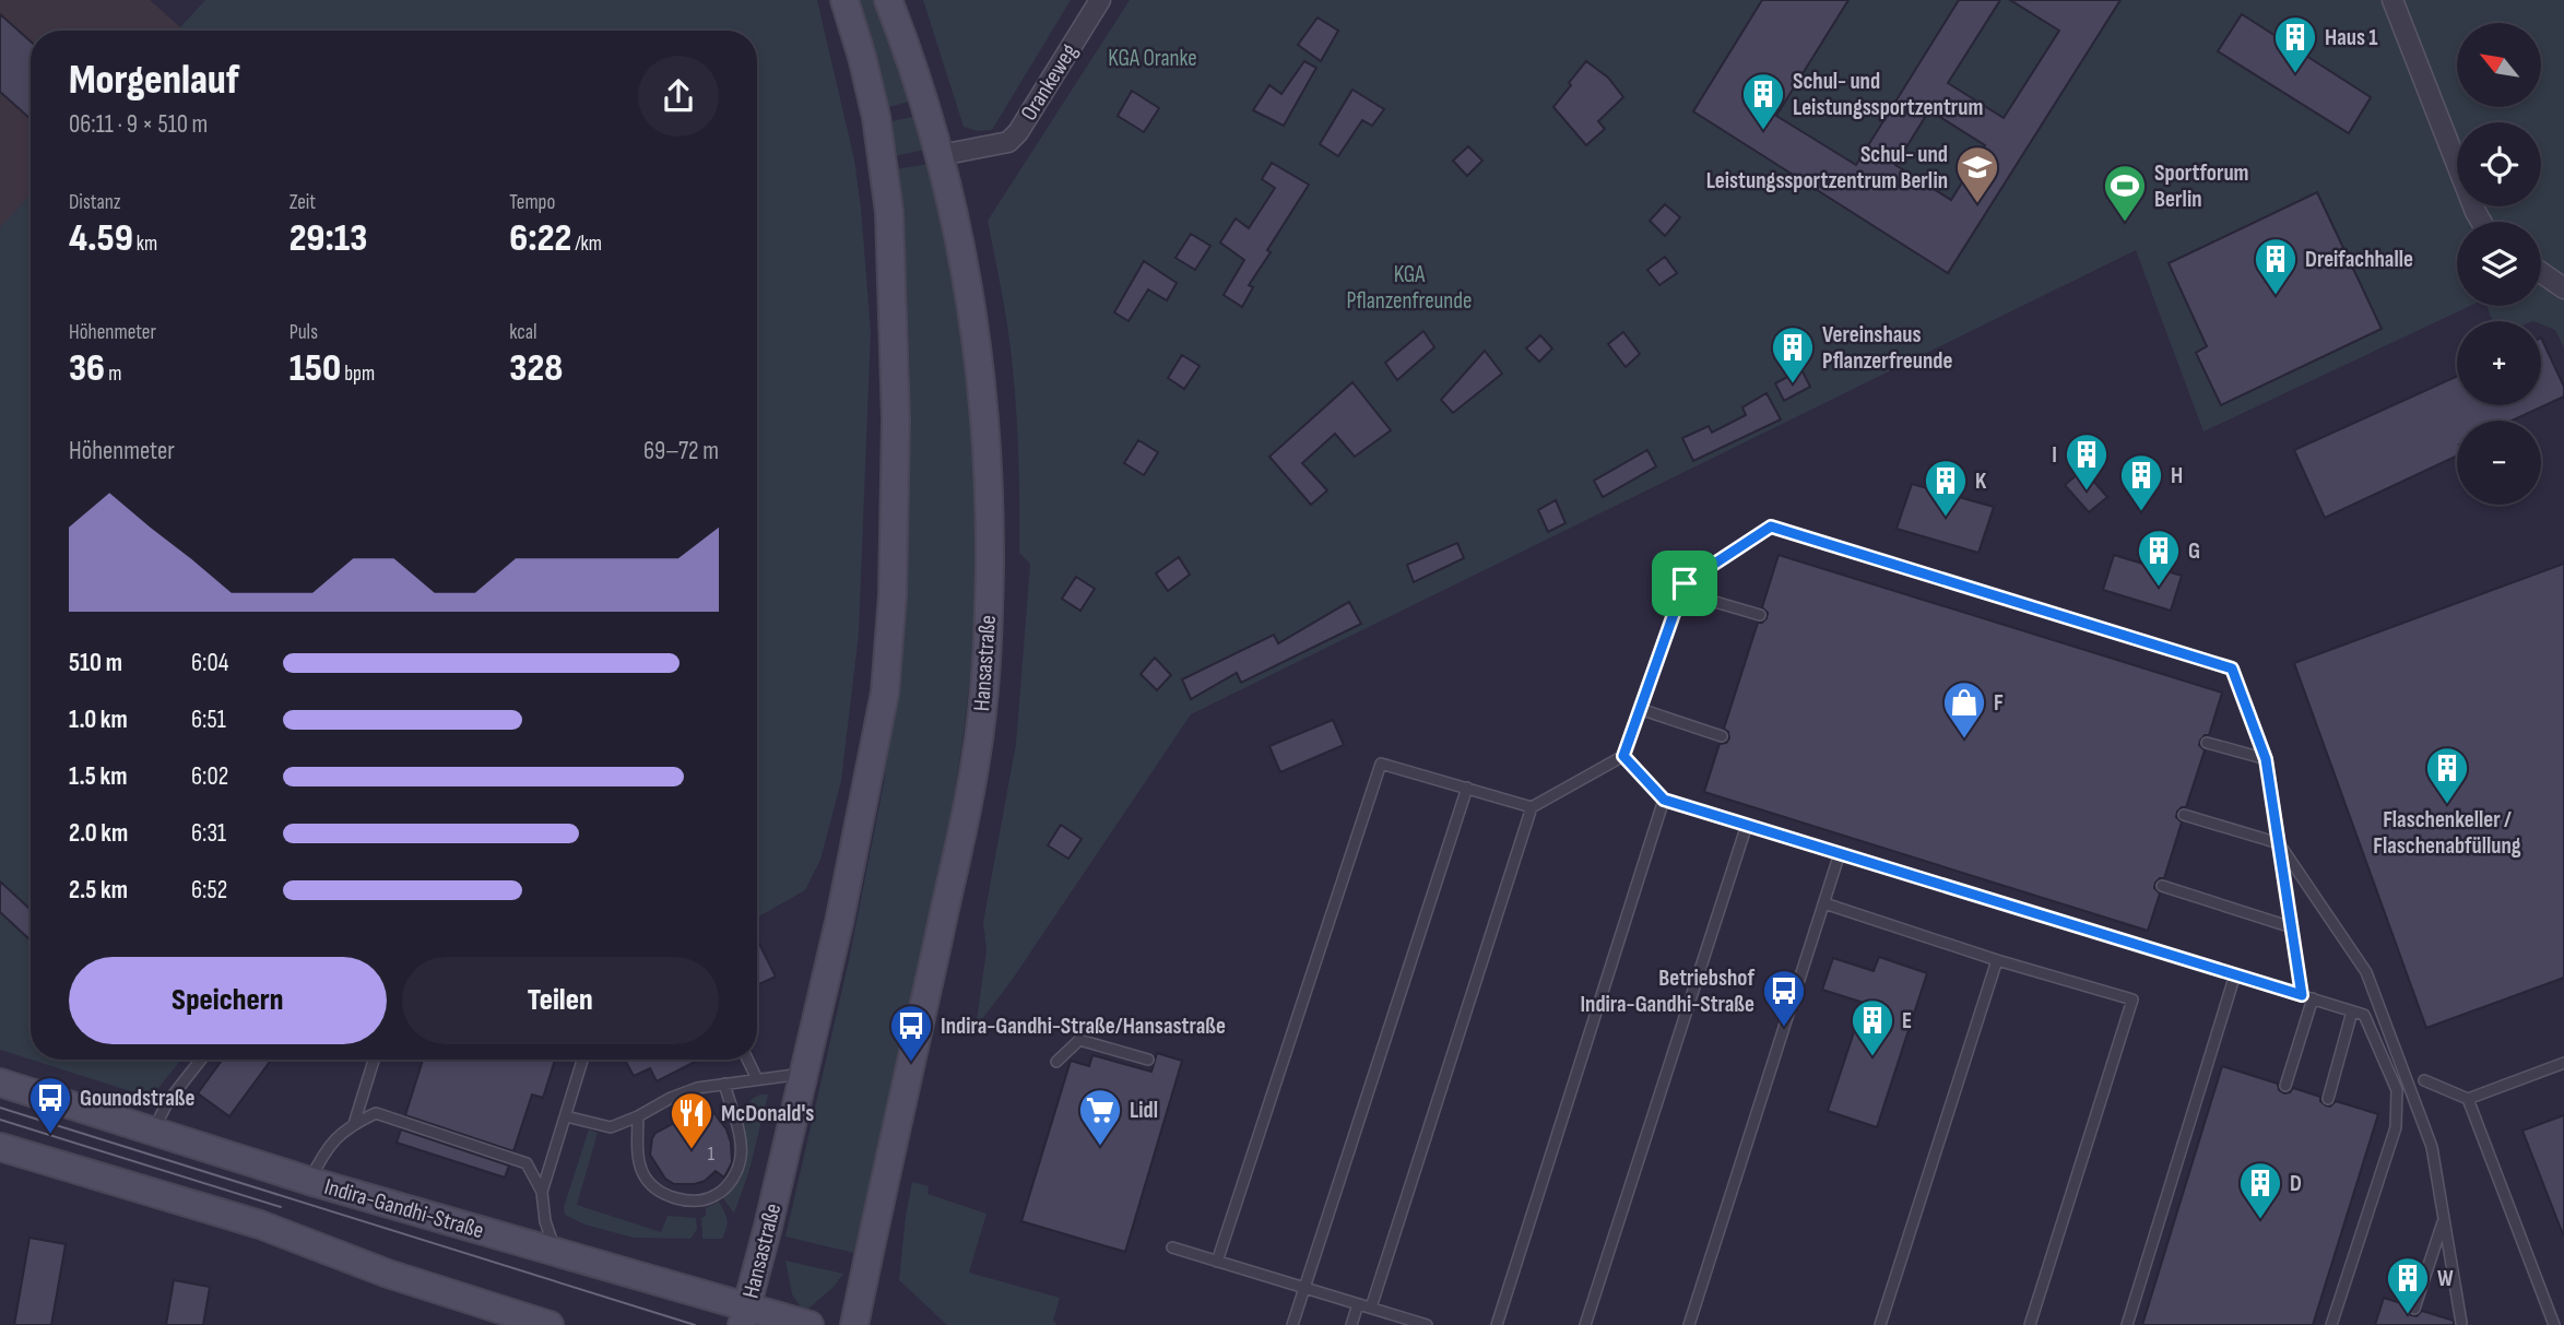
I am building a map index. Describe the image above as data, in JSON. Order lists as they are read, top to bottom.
{
  "streets": {
    "main road": ["Hansastraße", "Indira-Gandhi-Straße"],
    "street": ["Orankeweg"]
  },
  "crossings": [
    ["Orankeweg", "Hansastraße"],
    ["Hansastraße", "Indira-Gandhi-Straße"]
  ],
  "parks": ["KGA Oranke", "KGA Pflanzenfreunde"],
  "places": {
    "building": [
      "Haus 1",
      "Schul- und Leistungssportzentrum",
      "Dreifachhalle",
      "Vereinshaus Pflanzerfreunde",
      "I",
      "H",
      "K",
      "G",
      "Flaschenkeller / Flaschenabfüllung",
      "E",
      "D",
      "W"
    ],
    "school or university": ["Schul- und Leistungssportzentrum Berlin"],
    "sports": ["Sportforum Berlin"],
    "shop": ["F"],
    "bus stop": ["Betriebshof Indira-Gandhi-Straße", "Indira-Gandhi-Straße/Hansastraße", "Gounodstraße"],
    "supermarket": ["Lidl"],
    "restaurant": ["McDonald's"]
  },
  "house_numbers": ["1"],
  "north": "top left",
  "page": {
    "map_buttons": ["+", "−"],
    "heading": ["Morgenlauf", "06:11 · 9 × 510 m"],
    "stats": [
      ["Distanz", "4.59 km"],
      ["Zeit", "29:13"],
      ["Tempo", "6:22 /km"],
      ["Höhenmeter", "36 m"],
      ["Puls", "150 bpm"],
      ["kcal", "328"]
    ],
    "chart": ["Höhenmeter", "69–72 m"],
    "list": [
      {
        "name": "510 m",
        "note": "6:04"
      },
      {
        "name": "1.0 km",
        "note": "6:51"
      },
      {
        "name": "1.5 km",
        "note": "6:02"
      },
      {
        "name": "2.0 km",
        "note": "6:31"
      },
      {
        "name": "2.5 km",
        "note": "6:52"
      }
    ],
    "buttons": ["Speichern", "Teilen"]
  }
}
